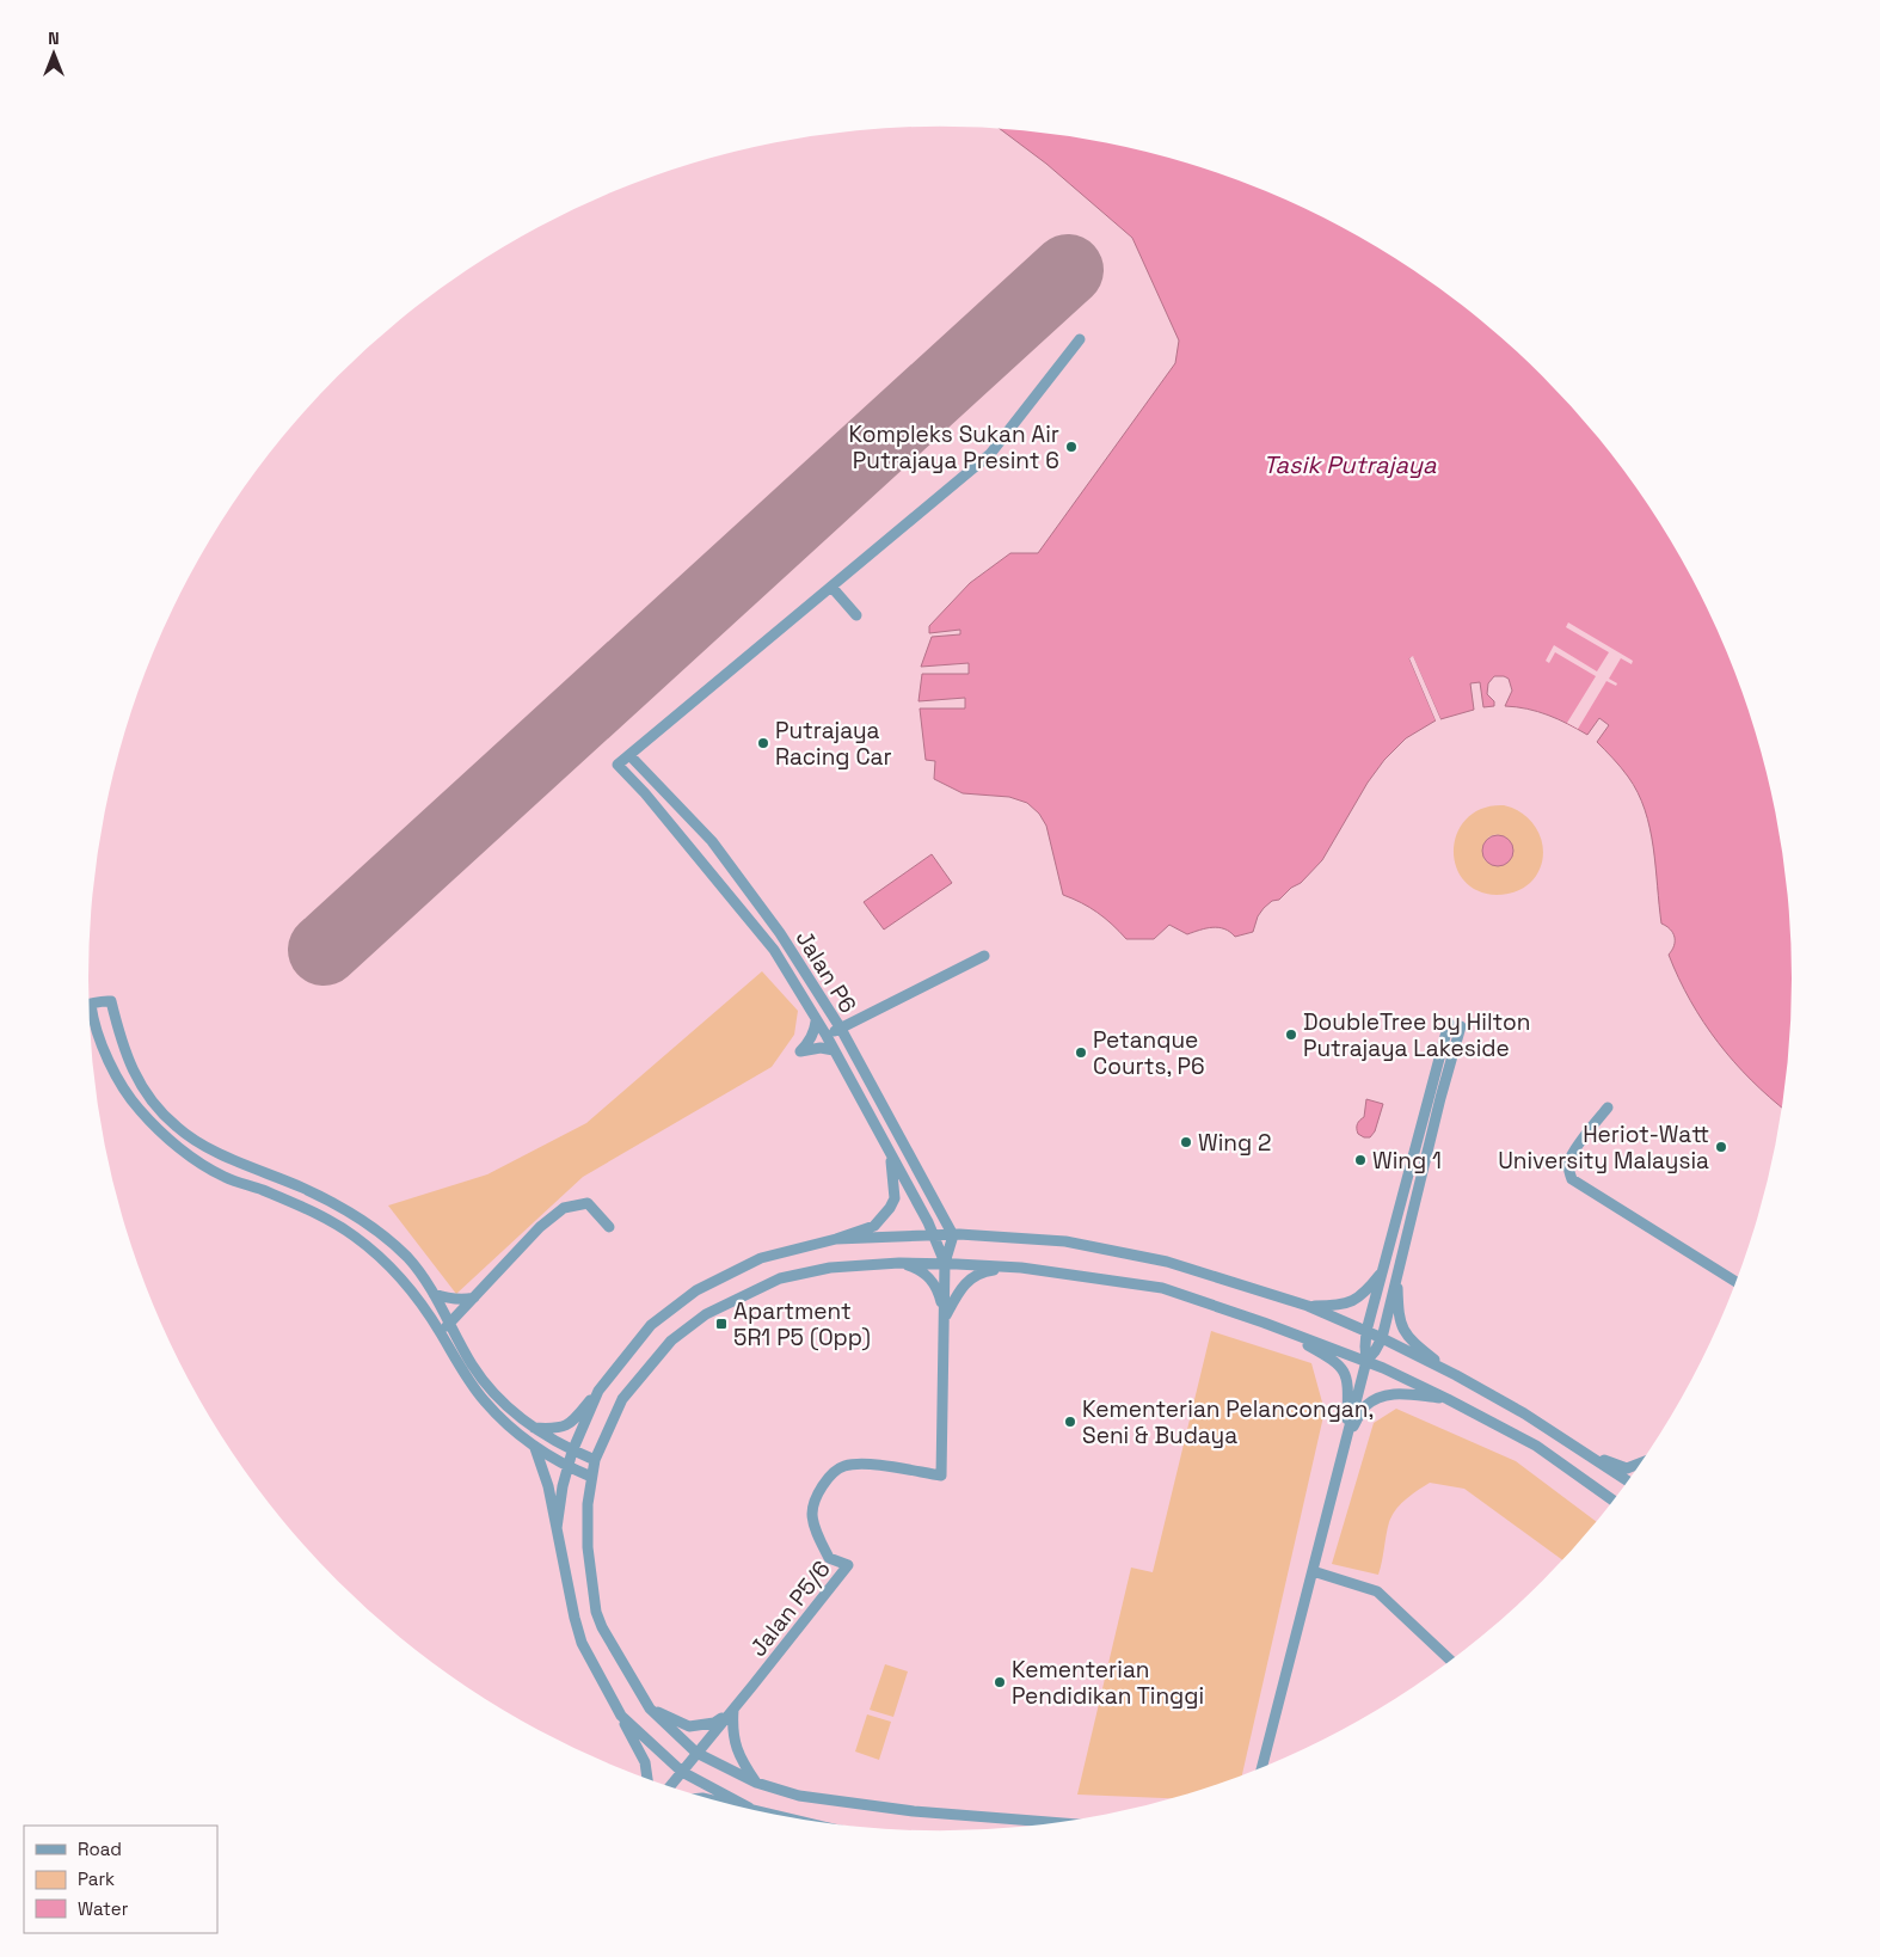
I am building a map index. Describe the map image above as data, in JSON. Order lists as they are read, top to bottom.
{
  "streets": {
    "street": ["Jalan P6", "Jalan P5/6"]
  },
  "crossings": [
    ["Jalan P6", "Jalan P5/6"]
  ],
  "water": ["Tasik Putrajaya"],
  "places": {
    "other": [
      "Kompleks Sukan Air Putrajaya Presint 6",
      "Putrajaya Racing Car",
      "DoubleTree by Hilton Putrajaya Lakeside",
      "Petanque Courts, P6",
      "Wing 2",
      "Heriot-Watt University Malaysia",
      "Wing 1",
      "Kementerian Pelancongan, Seni & Budaya",
      "Kementerian Pendidikan Tinggi"
    ],
    "transit": ["Apartment 5R1 P5 (Opp)"]
  },
  "legend": ["Road", "Park", "Water"],
  "north": "top"
}
